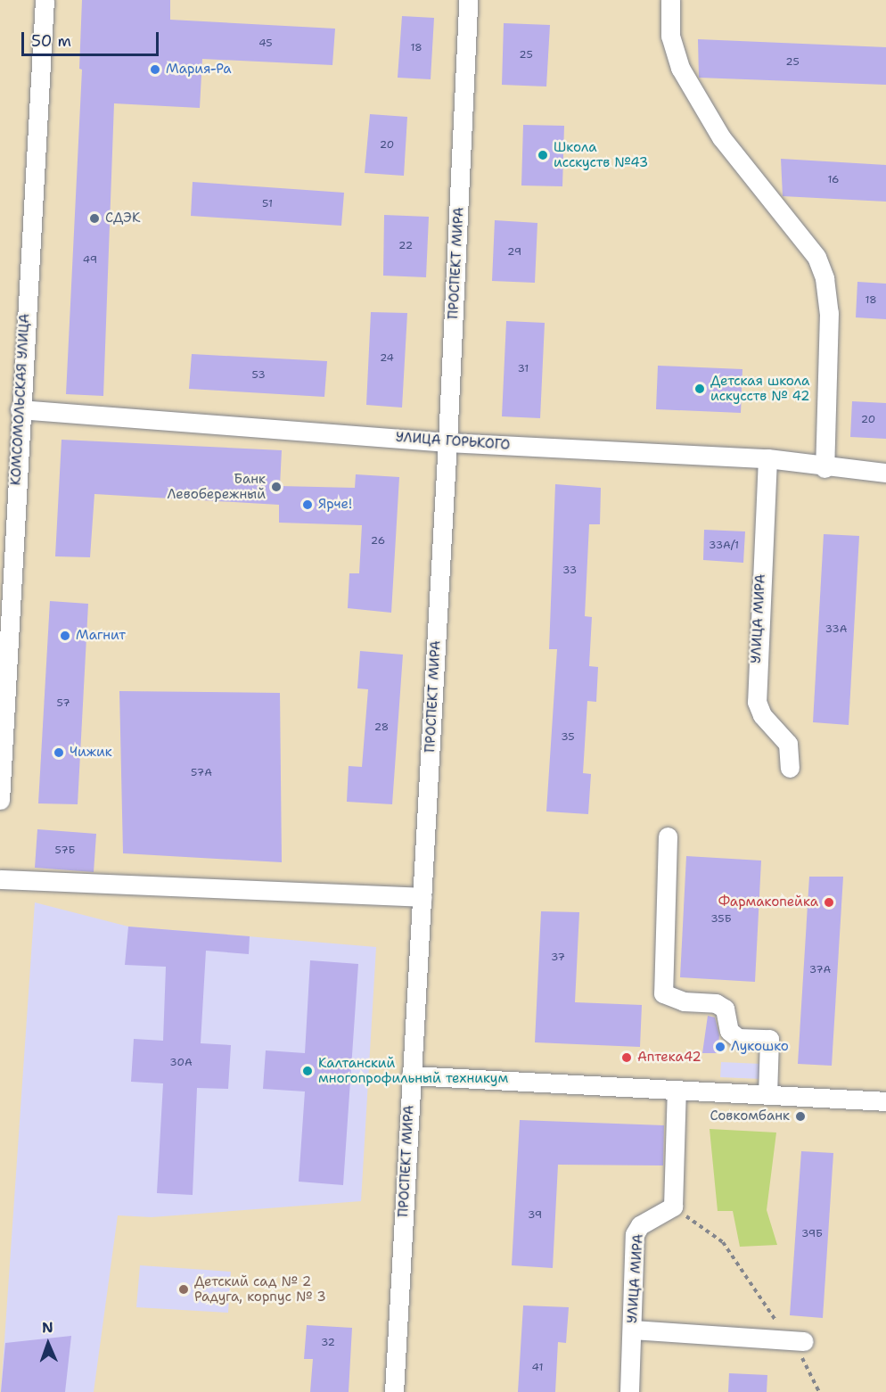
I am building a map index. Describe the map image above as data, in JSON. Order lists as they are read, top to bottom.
{
  "streets": {
    "street": [
      "ПРОСПЕКТ МИРА",
      "КОМСОМОЛЬСКАЯ УЛИЦА",
      "УЛИЦА ГОРЬКОГО",
      "УЛИЦА МИРА"
    ]
  },
  "crossings": [
    ["ПРОСПЕКТ МИРА", "УЛИЦА ГОРЬКОГО"],
    ["КОМСОМОЛЬСКАЯ УЛИЦА", "УЛИЦА ГОРЬКОГО"],
    ["УЛИЦА ГОРЬКОГО", "УЛИЦА МИРА"]
  ],
  "places": [
    "Мария-Ра",
    "Школа исскуств №43",
    "СДЭК",
    "Детская школа искусств № 42",
    "Банк Левобережный",
    "Ярче!",
    "Магнит",
    "Чижик",
    "Фармакопейка",
    "Лукошко",
    "Аптека42",
    "Калтанский многопрофильный техникум",
    "Совкомбанк",
    "Детский сад № 2 Радуга, корпус № 3"
  ],
  "house_numbers": [
    "45",
    "18",
    "25",
    "25",
    "20",
    "16",
    "51",
    "22",
    "29",
    "49",
    "18",
    "24",
    "31",
    "53",
    "20",
    "26",
    "33А/1",
    "33",
    "33А",
    "57",
    "28",
    "35",
    "57А",
    "57Б",
    "35Б",
    "37",
    "37А",
    "30А",
    "39",
    "39Б",
    "32",
    "41"
  ],
  "scale_bar": "50 m",
  "north": "top"
}
